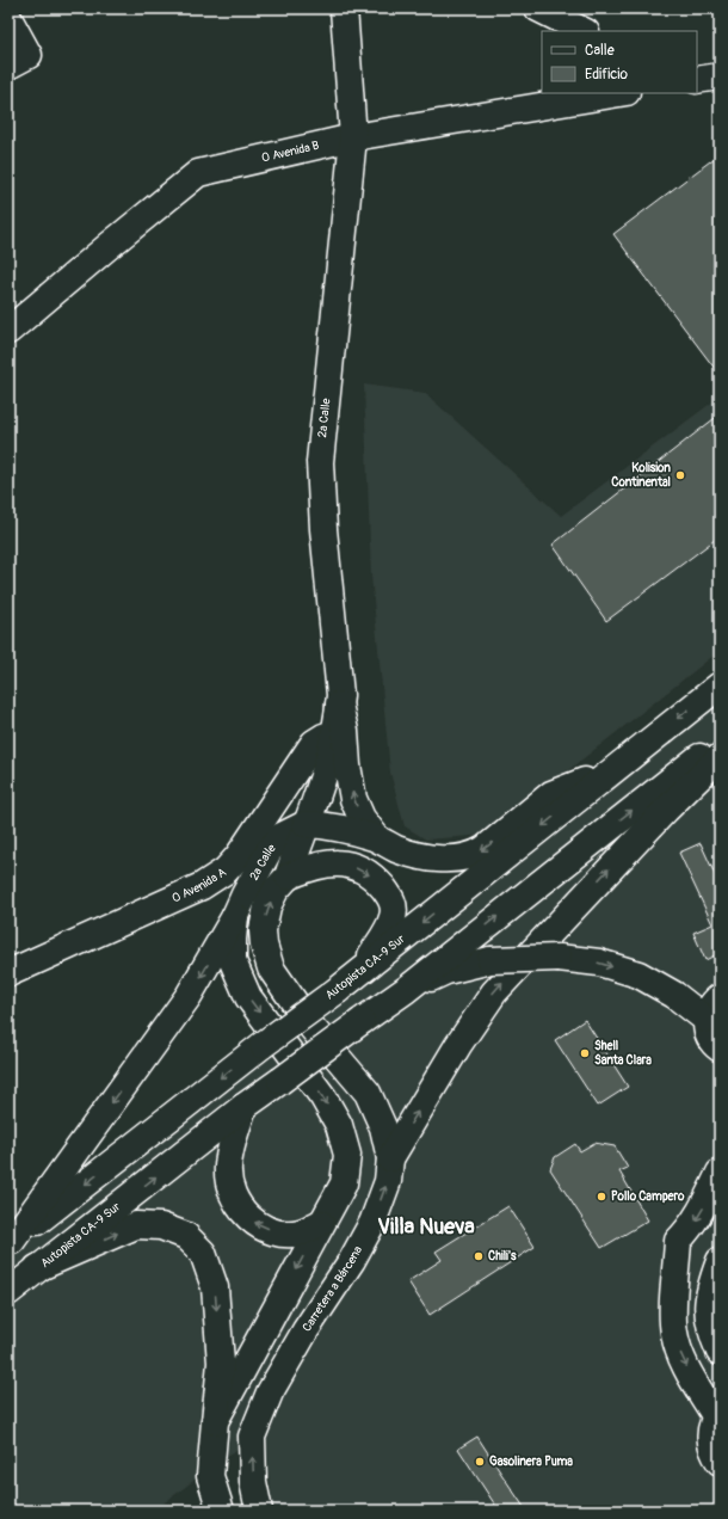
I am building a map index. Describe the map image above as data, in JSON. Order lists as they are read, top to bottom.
{
  "streets": {
    "main road": [
      "0 Avenida B",
      "2a Calle",
      "0 Avenida A",
      "Autopista CA-9 Sur",
      "Carretera a Bárcena"
    ]
  },
  "crossings": [
    ["0 Avenida B", "2a Calle"],
    ["2a Calle", "0 Avenida A"],
    ["2a Calle", "Carretera a Bárcena"]
  ],
  "districts": ["Villa Nueva"],
  "places": [
    "Kolision Continental",
    "Shell Santa Clara",
    "Pollo Campero",
    "Chili's",
    "Gasolinera Puma"
  ],
  "legend": ["Calle", "Edificio"]
}
